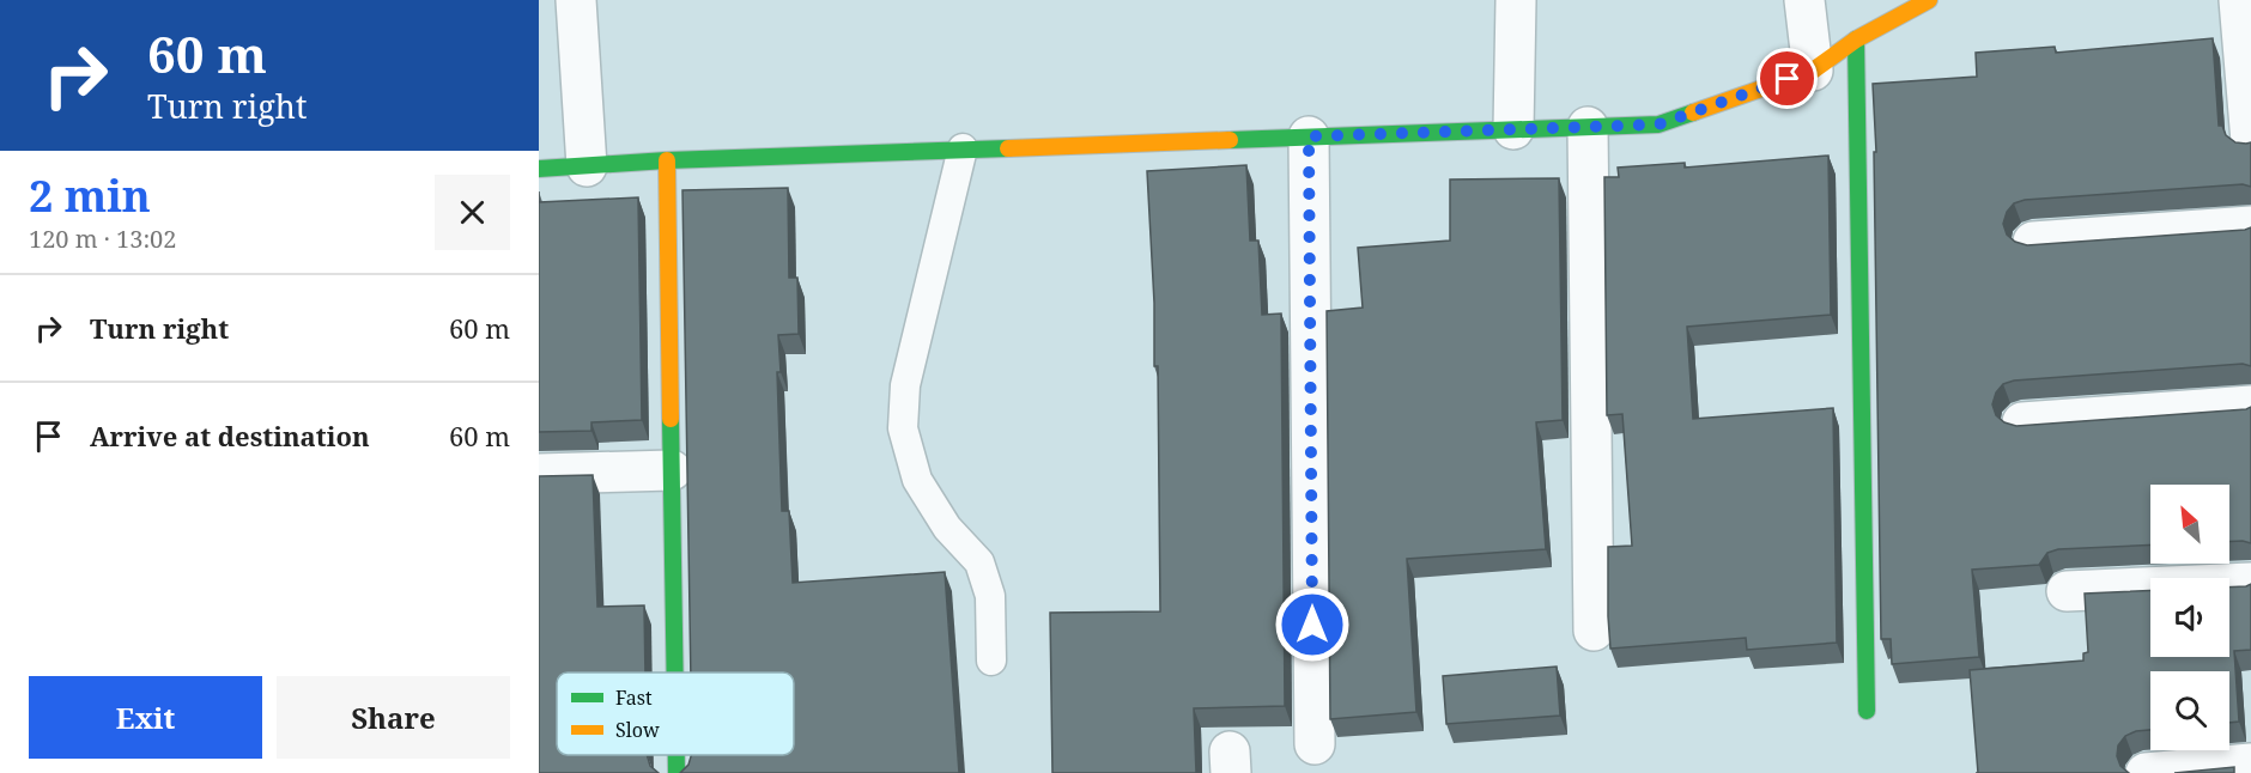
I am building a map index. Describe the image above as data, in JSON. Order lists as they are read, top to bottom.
{
  "legend": ["Fast", "Slow"],
  "north": "top left",
  "page": {
    "turn": ["60 m", "Turn right"],
    "heading": ["2 min", "120 m · 13:02"],
    "list": [
      {
        "name": "Turn right",
        "value": "60 m"
      },
      {
        "name": "Arrive at destination",
        "value": "60 m"
      }
    ],
    "buttons": ["Exit", "Share"]
  }
}
